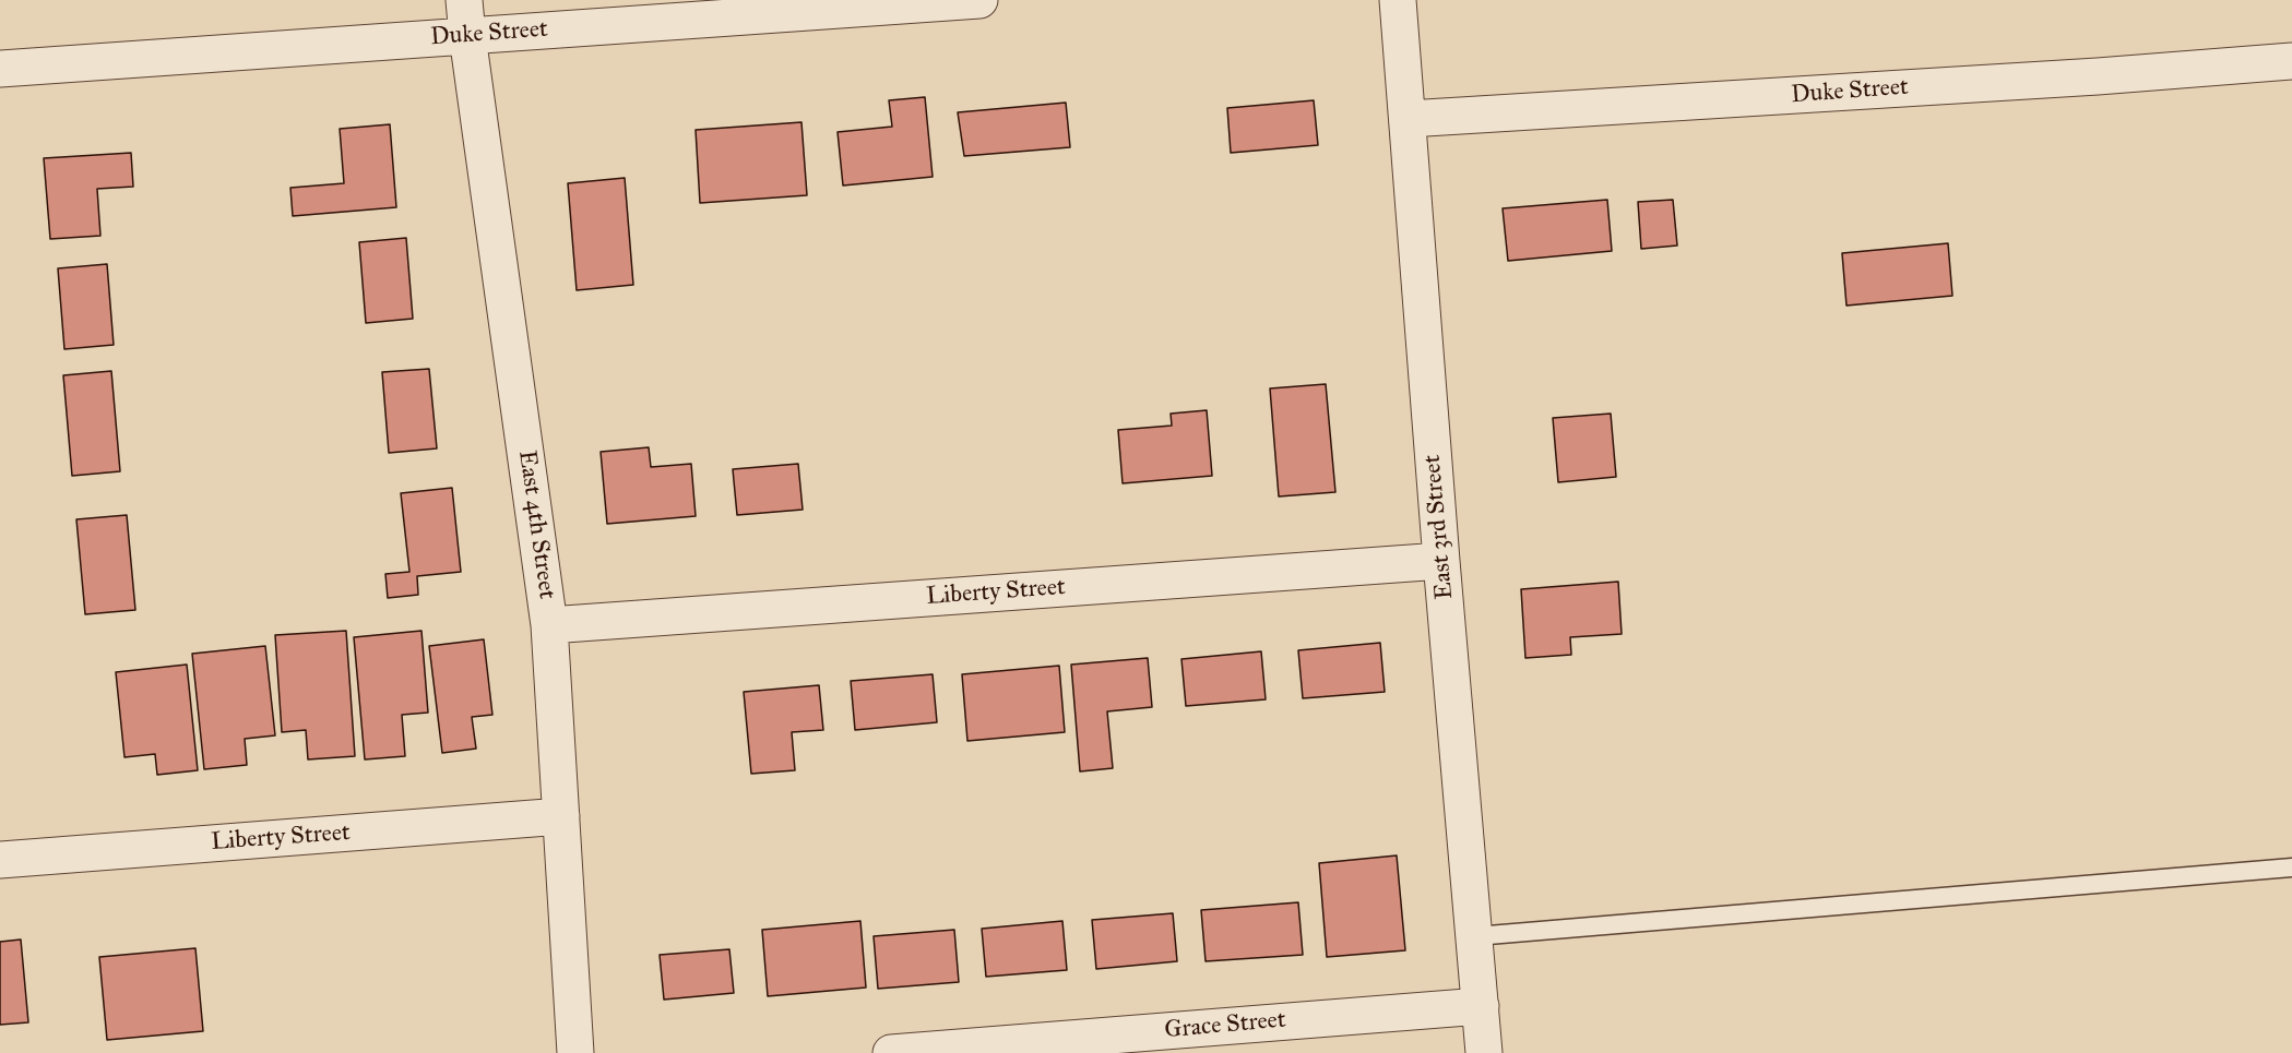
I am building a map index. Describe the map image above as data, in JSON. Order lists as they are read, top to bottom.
{
  "streets": {
    "street": [
      "Duke Street",
      "East 4th Street",
      "East 3rd Street",
      "Liberty Street",
      "Grace Street"
    ]
  },
  "crossings": [
    ["Duke Street", "East 4th Street"],
    ["Duke Street", "East 3rd Street"],
    ["East 4th Street", "Liberty Street"],
    ["East 3rd Street", "Liberty Street"],
    ["East 3rd Street", "Grace Street"]
  ]
}
